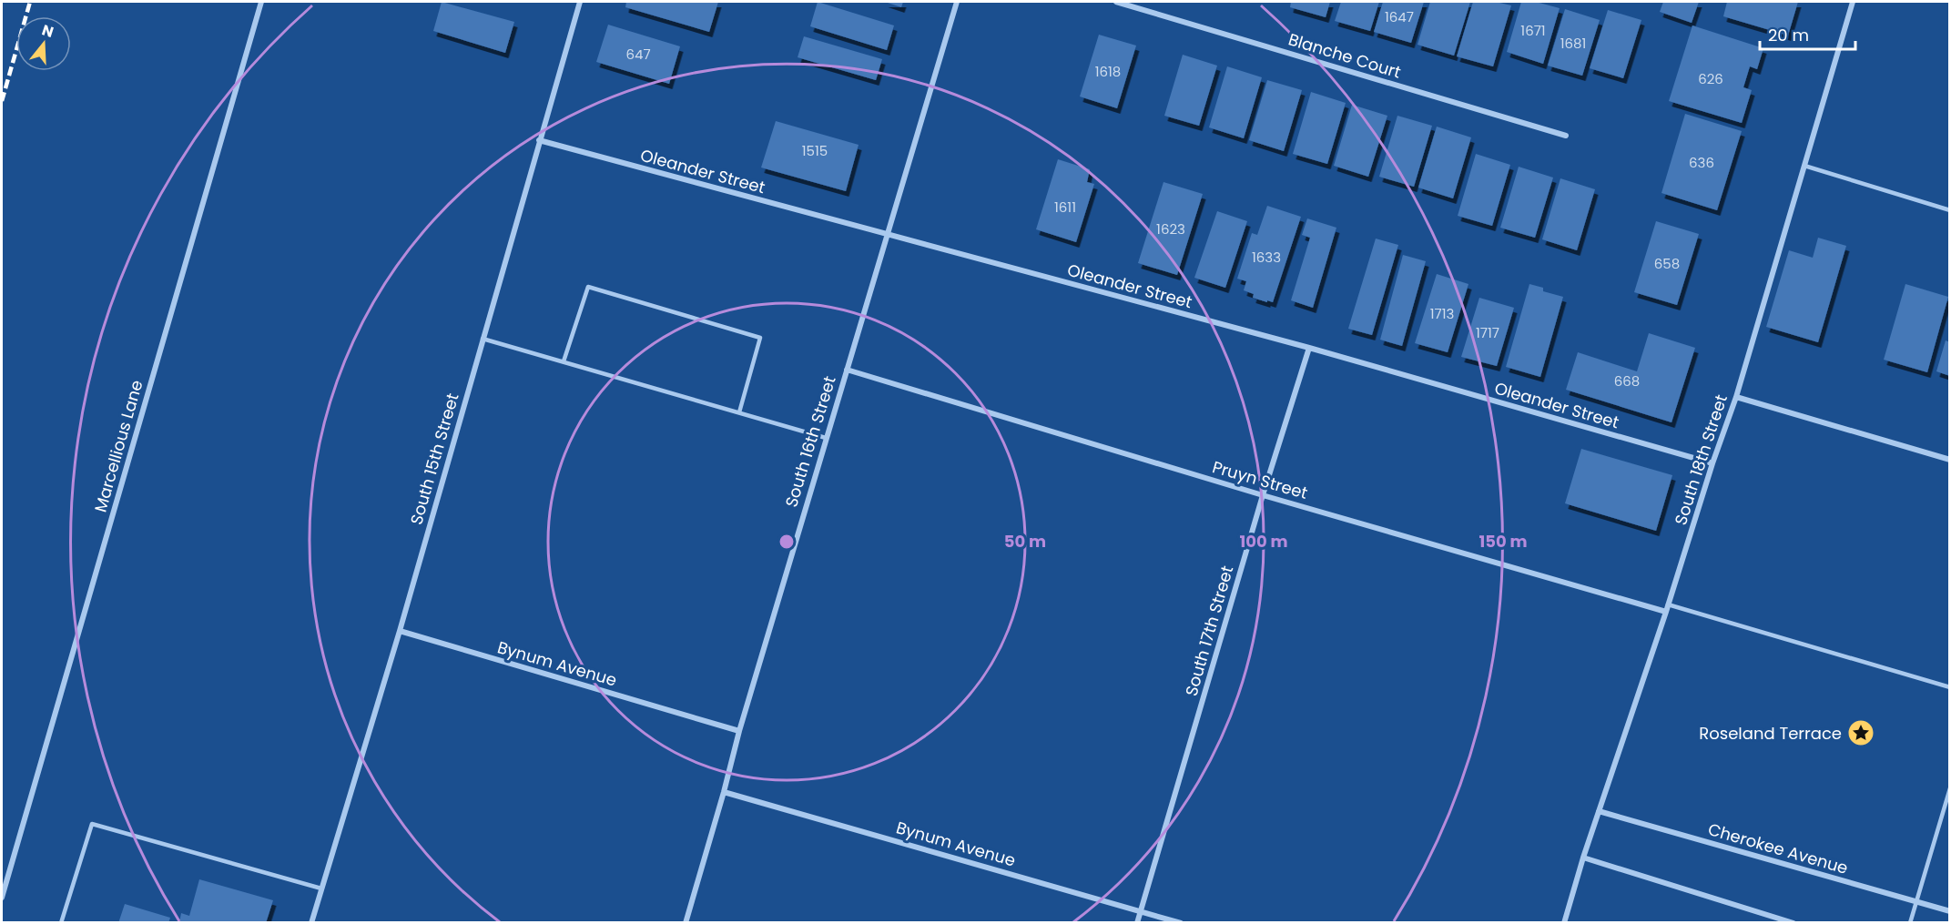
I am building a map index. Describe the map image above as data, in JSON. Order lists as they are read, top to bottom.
{
  "streets": {
    "street": [
      "Blanche Court",
      "Oleander Street",
      "South 16th Street",
      "Marcellious Lane",
      "South 15th Street",
      "South 18th Street",
      "Pruyn Street",
      "South 17th Street",
      "Bynum Avenue",
      "Cherokee Avenue"
    ]
  },
  "crossings": [
    ["Oleander Street", "South 16th Street"],
    ["Oleander Street", "South 15th Street"],
    ["Oleander Street", "South 18th Street"],
    ["Oleander Street", "South 17th Street"],
    ["South 16th Street", "Pruyn Street"],
    ["South 16th Street", "Bynum Avenue"],
    ["South 15th Street", "Bynum Avenue"],
    ["South 18th Street", "Pruyn Street"],
    ["South 18th Street", "Cherokee Avenue"],
    ["Pruyn Street", "South 17th Street"],
    ["South 17th Street", "Bynum Avenue"]
  ],
  "places": {
    "place": ["Roseland Terrace"]
  },
  "house_numbers": [
    "1647",
    "1671",
    "1681",
    "647",
    "1618",
    "626",
    "1515",
    "636",
    "1611",
    "1623",
    "1633",
    "658",
    "1713",
    "1717",
    "668"
  ],
  "scale_bar": "20 m",
  "north": "top",
  "rings": ["50 m", "100 m", "150 m"]
}
